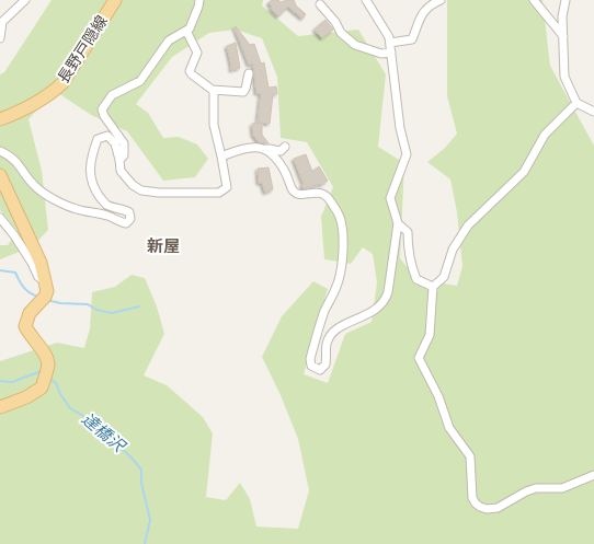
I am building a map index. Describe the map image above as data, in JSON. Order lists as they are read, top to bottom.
{
  "streets": {
    "main road": ["長野戸隠線"]
  },
  "districts": ["新屋"],
  "water": ["達橋沢"]
}
